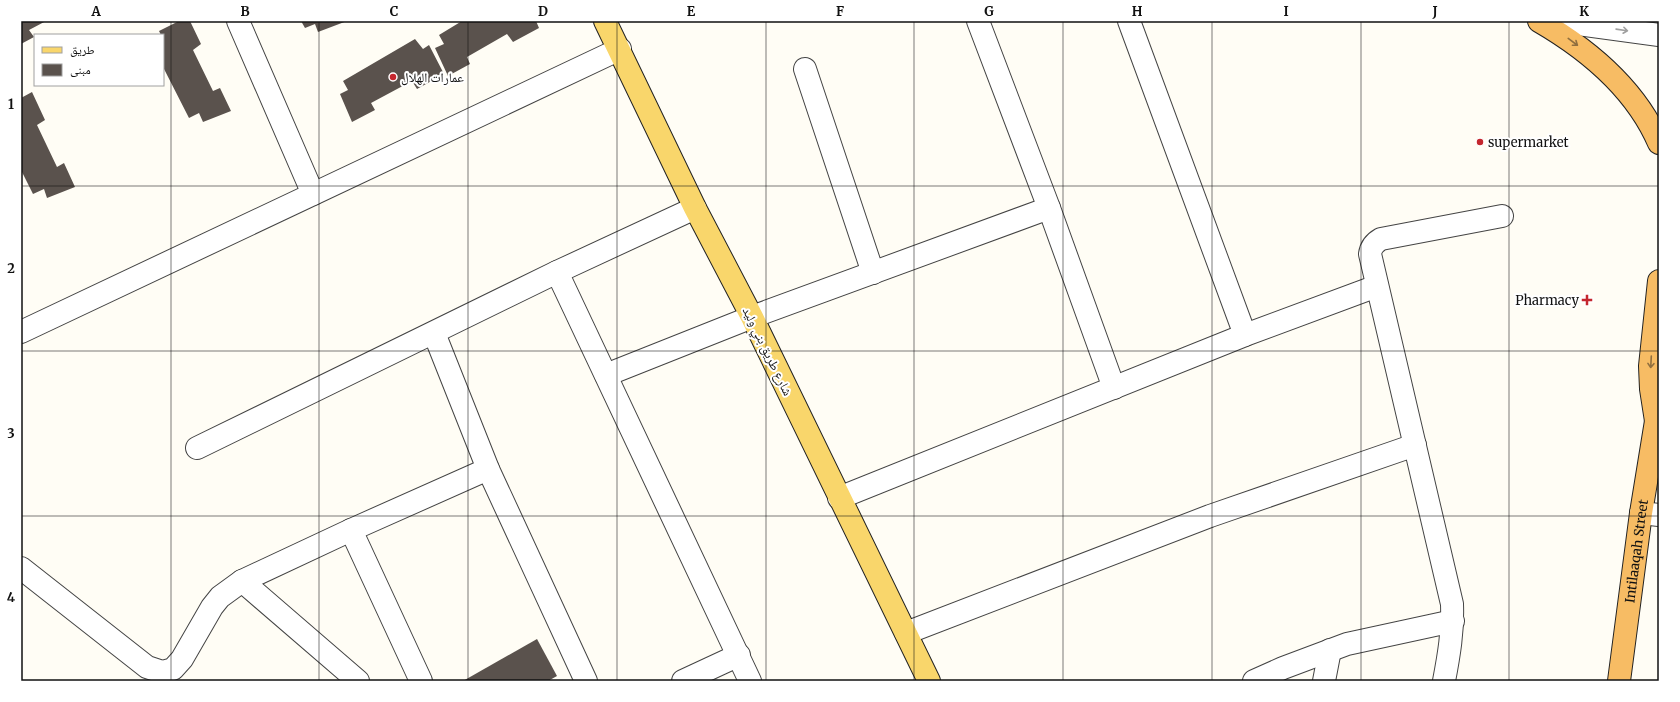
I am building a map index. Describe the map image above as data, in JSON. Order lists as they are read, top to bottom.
{
  "streets": {
    "highway": ["Intilaaqah Street"],
    "main road": ["شارع طريق بني وليد"]
  },
  "places": {
    "other": ["عمارات الهلال", "supermarket"],
    "health": ["Pharmacy"]
  },
  "legend": ["طريق", "مبنى"],
  "grid": {
    "columns": [
      "A",
      "B",
      "C",
      "D",
      "E",
      "F",
      "G",
      "H",
      "I",
      "J",
      "K"
    ],
    "rows": [
      "1",
      "2",
      "3",
      "4"
    ]
  }
}
